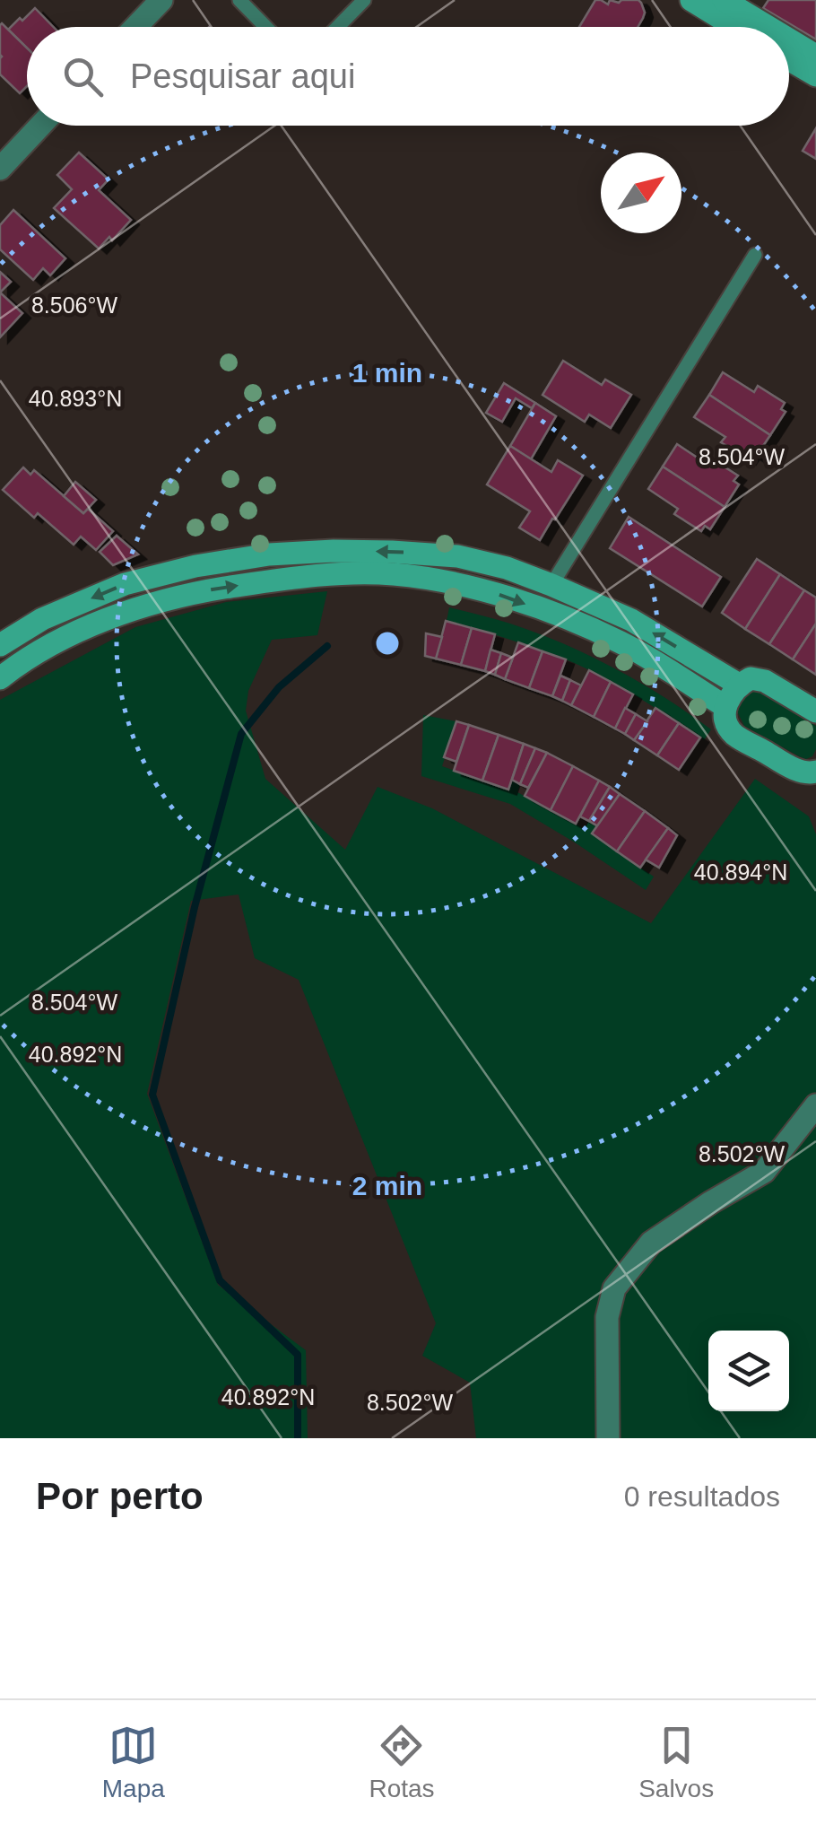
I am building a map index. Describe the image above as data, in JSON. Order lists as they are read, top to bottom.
{
  "north": "top right",
  "page": {
    "search": "Pesquisar aqui",
    "heading": ["Por perto", "0 resultados"],
    "nav": ["Mapa", "Rotas", "Salvos"]
  },
  "coordinates": [
    "8.506°W",
    "40.893°N",
    "8.504°W",
    "40.894°N",
    "40.892°N",
    "8.502°W"
  ],
  "rings": ["1 min", "2 min"]
}
